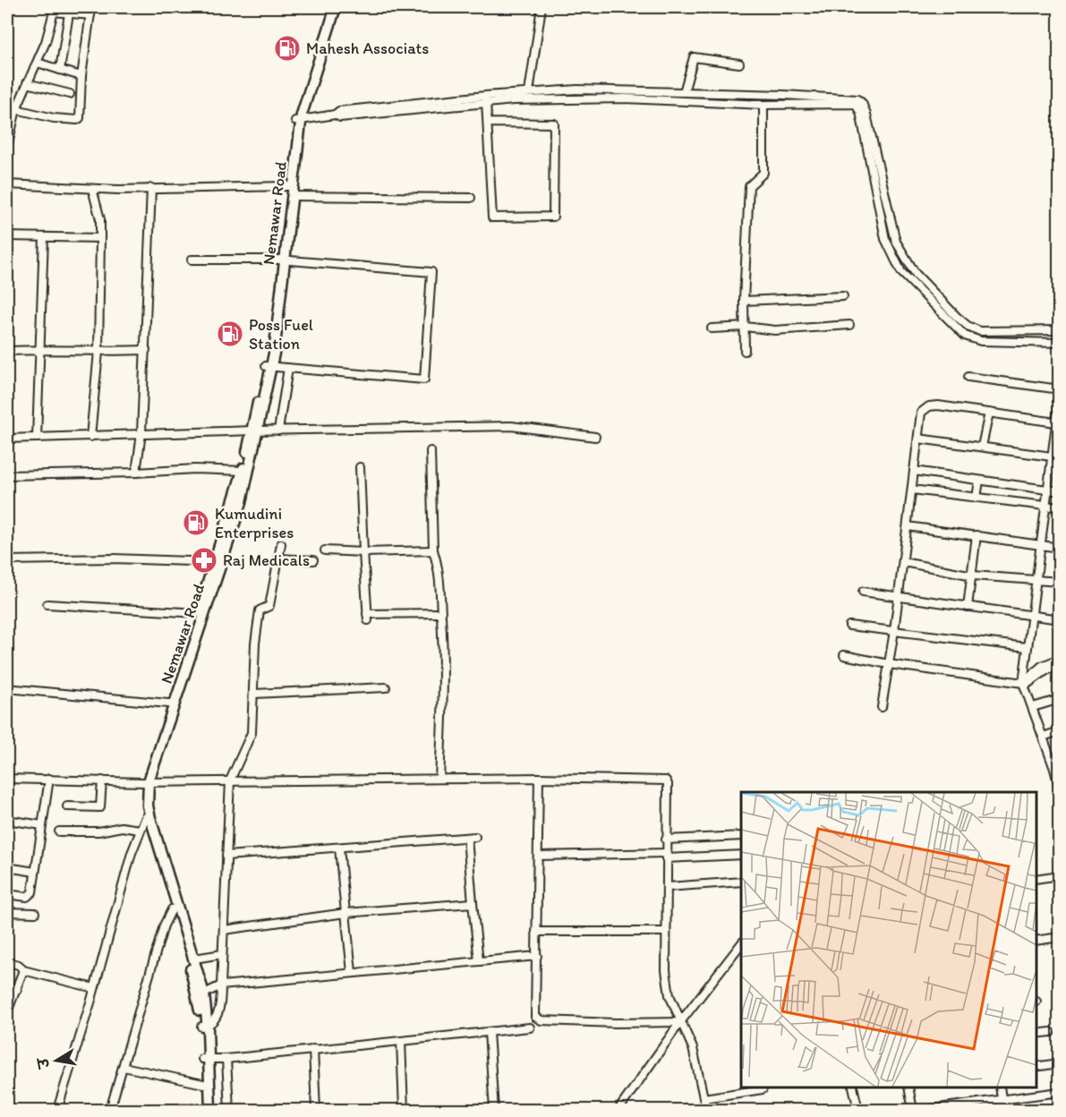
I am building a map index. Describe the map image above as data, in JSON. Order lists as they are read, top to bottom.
{
  "streets": {
    "highway": ["Nemawar Road"]
  },
  "places": {
    "fuel station": ["Mahesh Associats", "Poss Fuel Station", "Kumudini Enterprises"],
    "pharmacy": ["Raj Medicals"]
  },
  "north": "left"
}
